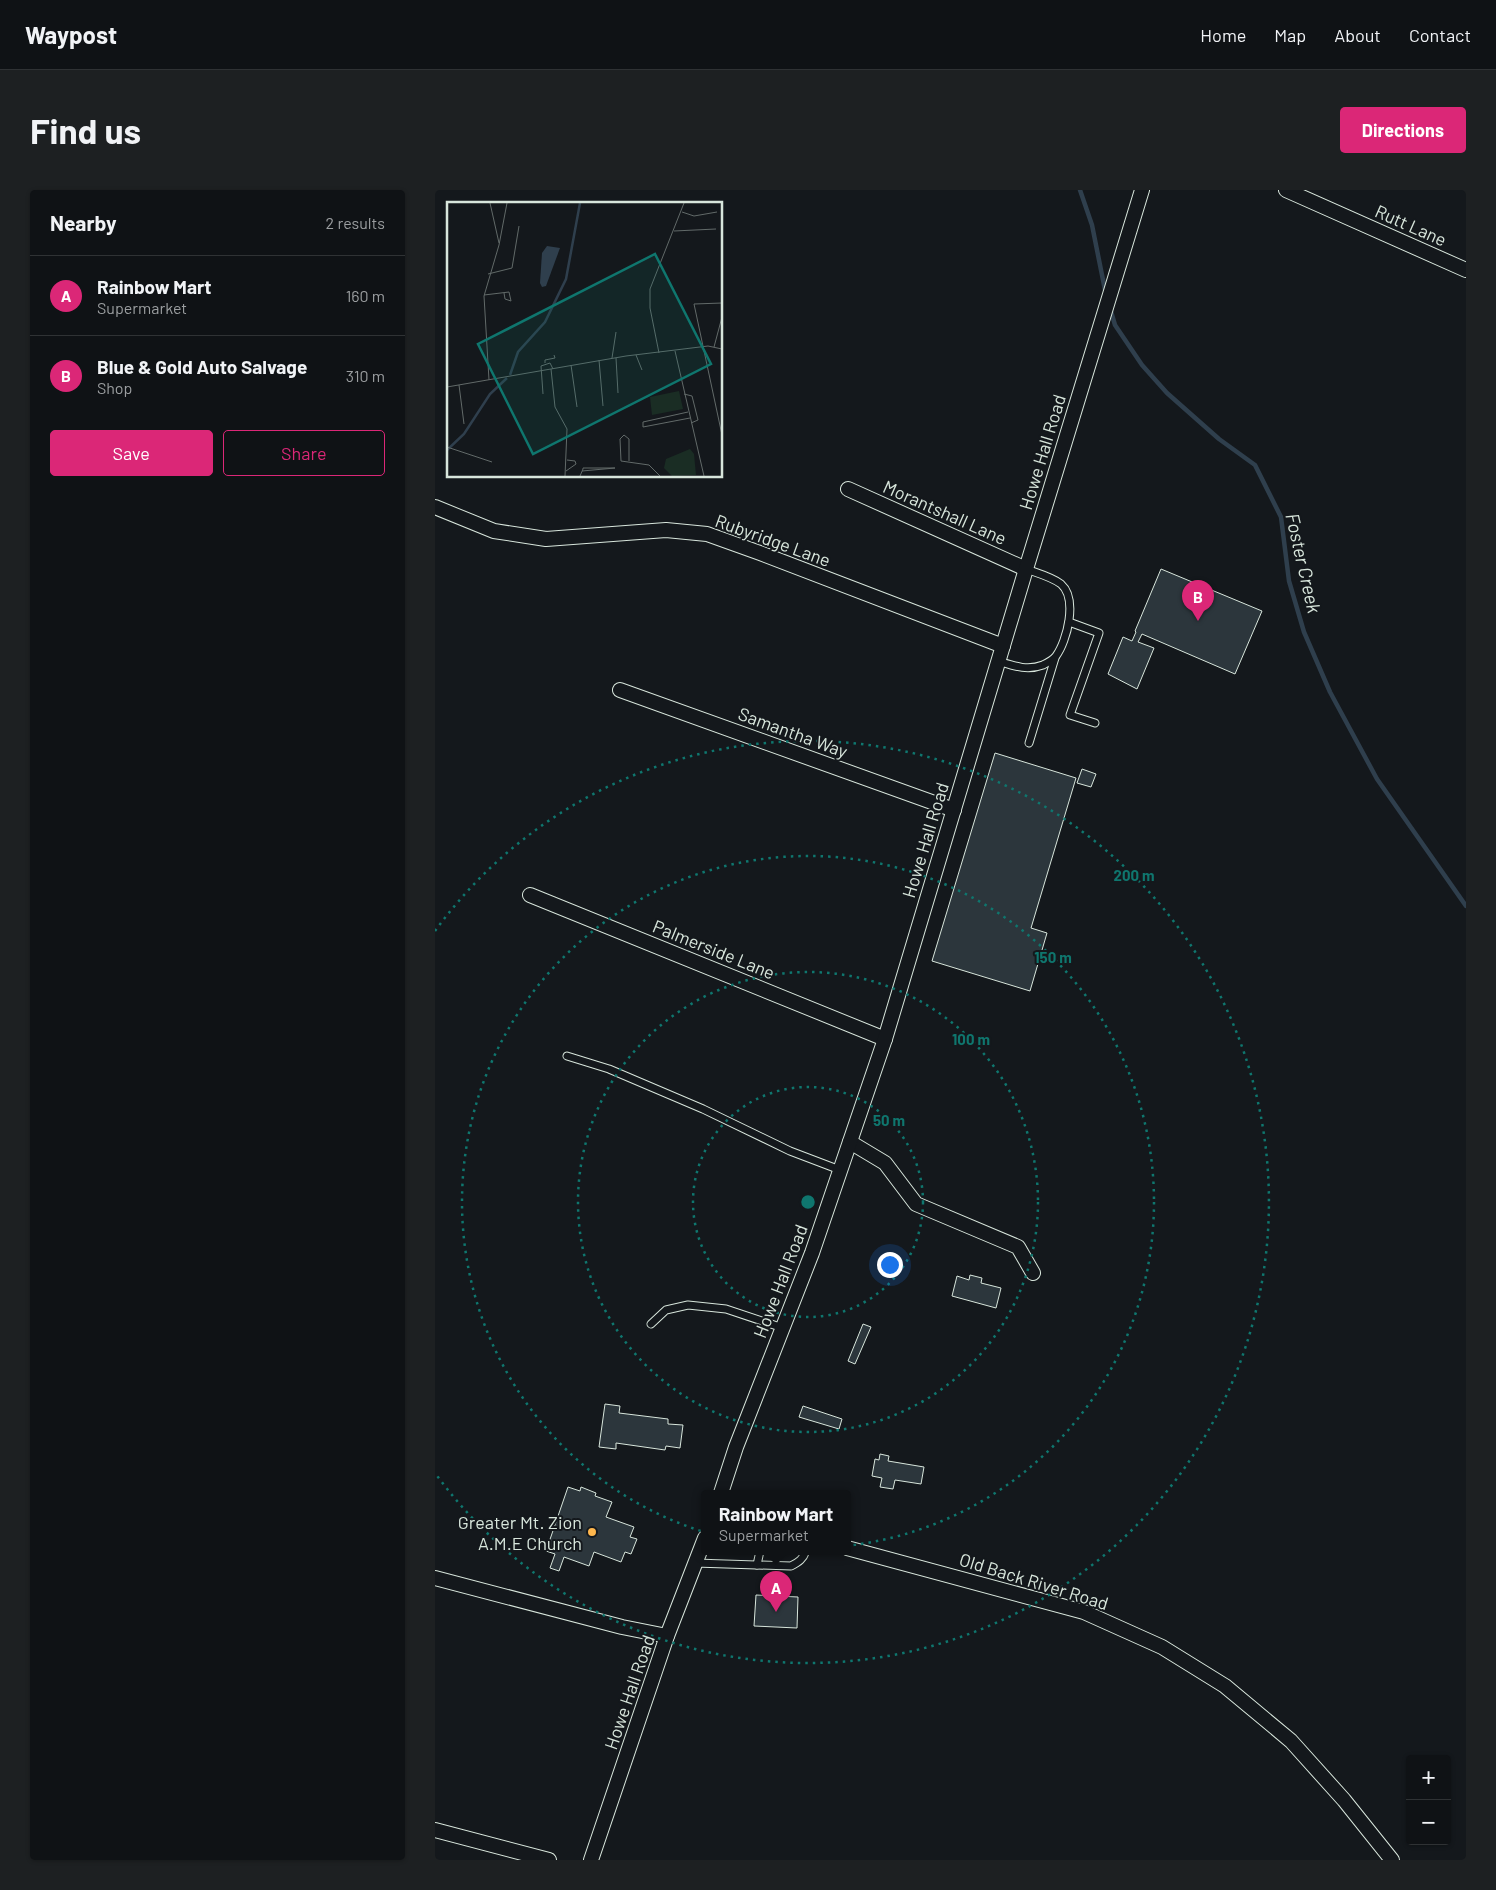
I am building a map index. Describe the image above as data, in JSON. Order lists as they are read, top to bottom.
{
  "streets": {
    "street": [
      "Rutt Lane",
      "Howe Hall Road",
      "Morantshall Lane",
      "Rubyridge Lane",
      "Samantha Way",
      "Palmerside Lane",
      "Old Back River Road"
    ]
  },
  "crossings": [
    ["Howe Hall Road", "Morantshall Lane"],
    ["Howe Hall Road", "Rubyridge Lane"],
    ["Howe Hall Road", "Samantha Way"],
    ["Howe Hall Road", "Palmerside Lane"]
  ],
  "water": ["Foster Creek"],
  "places": ["Greater Mt. Zion A.M.E Church"],
  "page": {
    "header": "Waypost",
    "nav": [
      "Home",
      "Map",
      "About",
      "Contact"
    ],
    "buttons": [
      "Directions",
      ["Save", "Share"]
    ],
    "title": "Find us",
    "heading": ["Nearby", "2 results"],
    "list": [
      {
        "mark": "A",
        "name": "Rainbow Mart",
        "note": "Supermarket",
        "value": "160 m"
      },
      {
        "mark": "B",
        "name": "Blue & Gold Auto Salvage",
        "note": "Shop",
        "value": "310 m"
      }
    ],
    "pins": ["B", "A"],
    "popup": ["Rainbow Mart", "Supermarket"],
    "map_buttons": ["+", "−"]
  },
  "rings": [
    "200 m",
    "150 m",
    "100 m",
    "50 m"
  ]
}
